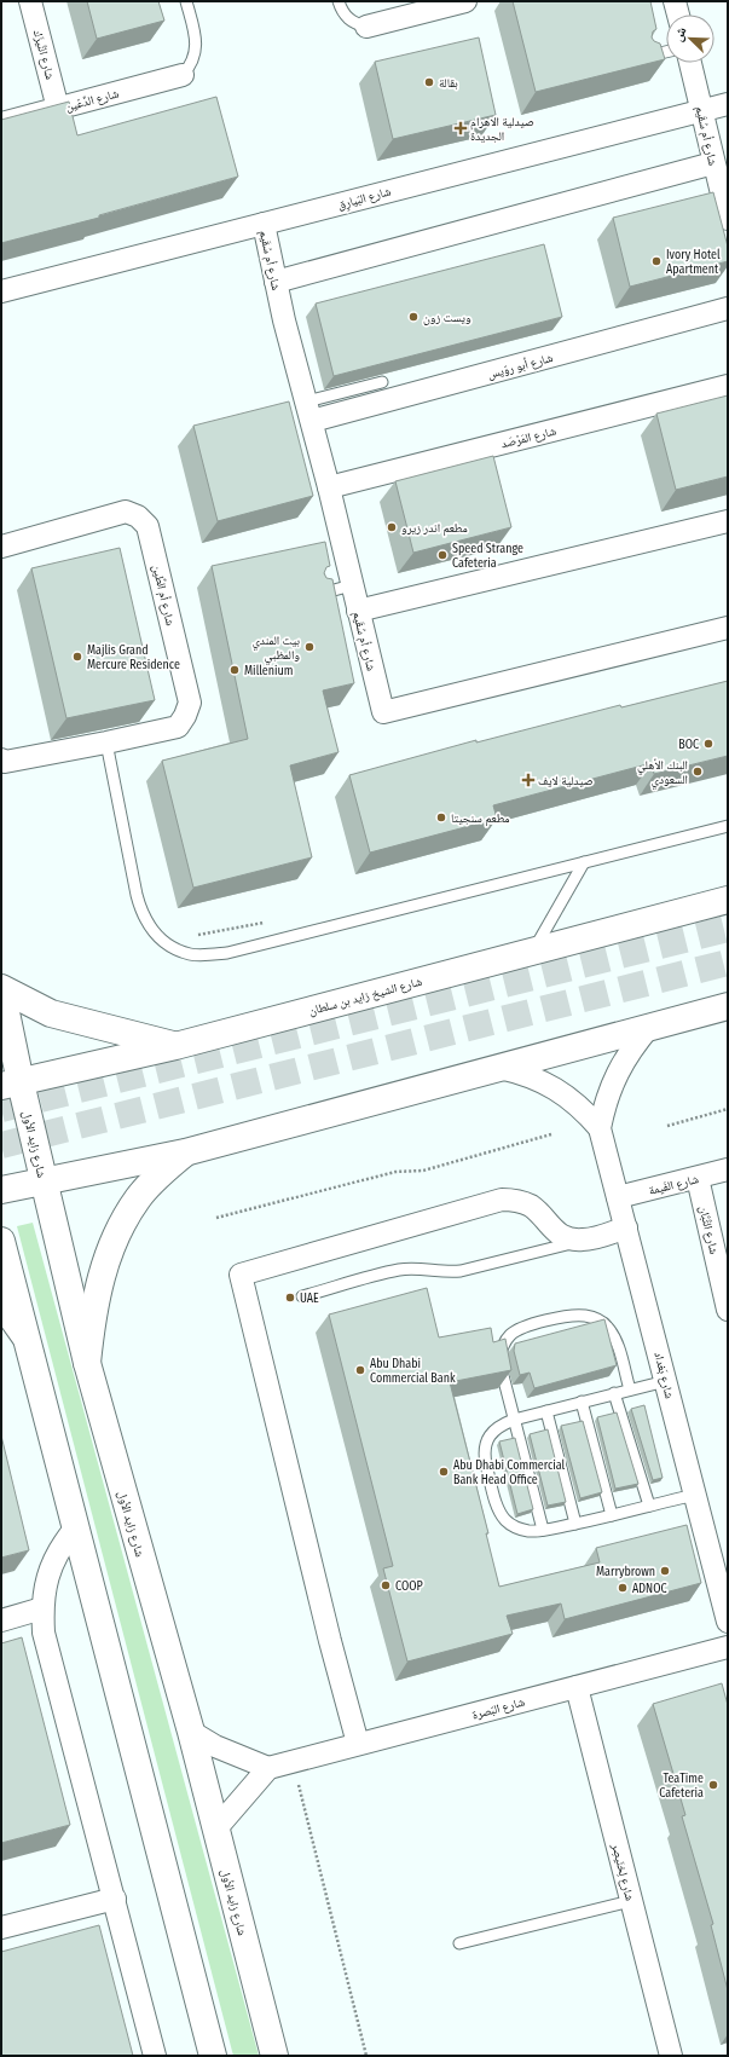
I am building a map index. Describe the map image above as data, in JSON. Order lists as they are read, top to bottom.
{
  "streets": {
    "main road": ["شارع الشيخ زايد بن سلطان", "شارع زايد الأول"],
    "street": [
      "شارع النَّيزَك",
      "شارع الدِّعَين",
      "شارع أم سُقَيم",
      "شارع البَيارِق",
      "شارع أبو روَيس",
      "شارع المَرْصَد",
      "شارع أم الطِّين",
      "شارع الفَيمة",
      "شارع التَّبَّان",
      "شارع بَغداد",
      "شارع البَصرة",
      "شارع لِخنَيصِر"
    ]
  },
  "crossings": [
    ["شارع النَّيزَك", "شارع الدِّعَين"],
    ["شارع أم سُقَيم", "شارع البَيارِق"],
    ["شارع أم سُقَيم", "شارع أبو روَيس"],
    ["شارع أم سُقَيم", "شارع المَرْصَد"],
    ["شارع الشيخ زايد بن سلطان", "شارع زايد الأول"],
    ["شارع الفَيمة", "شارع التَّبَّان"],
    ["شارع الفَيمة", "شارع بَغداد"],
    ["شارع البَصرة", "شارع لِخنَيصِر"]
  ],
  "places": {
    "other": [
      "بقالة",
      "Ivory Hotel Apartment",
      "ويست زون",
      "مطعم اندر زيرو",
      "Speed Strange Cafeteria",
      "بيت المندي والمظبي",
      "Majlis Grand Mercure Residence",
      "Millenium",
      "BOC",
      "البنك الأهلي السعودي",
      "مطعم سنجيتا",
      "UAE",
      "Abu Dhabi Commercial Bank",
      "Abu Dhabi Commercial Bank Head Office",
      "Marrybrown",
      "COOP",
      "ADNOC",
      "TeaTime Cafeteria"
    ],
    "health": ["صيدلية الاهرام الجديدة", "صيدلية لايف"]
  },
  "north": "top left"
}
